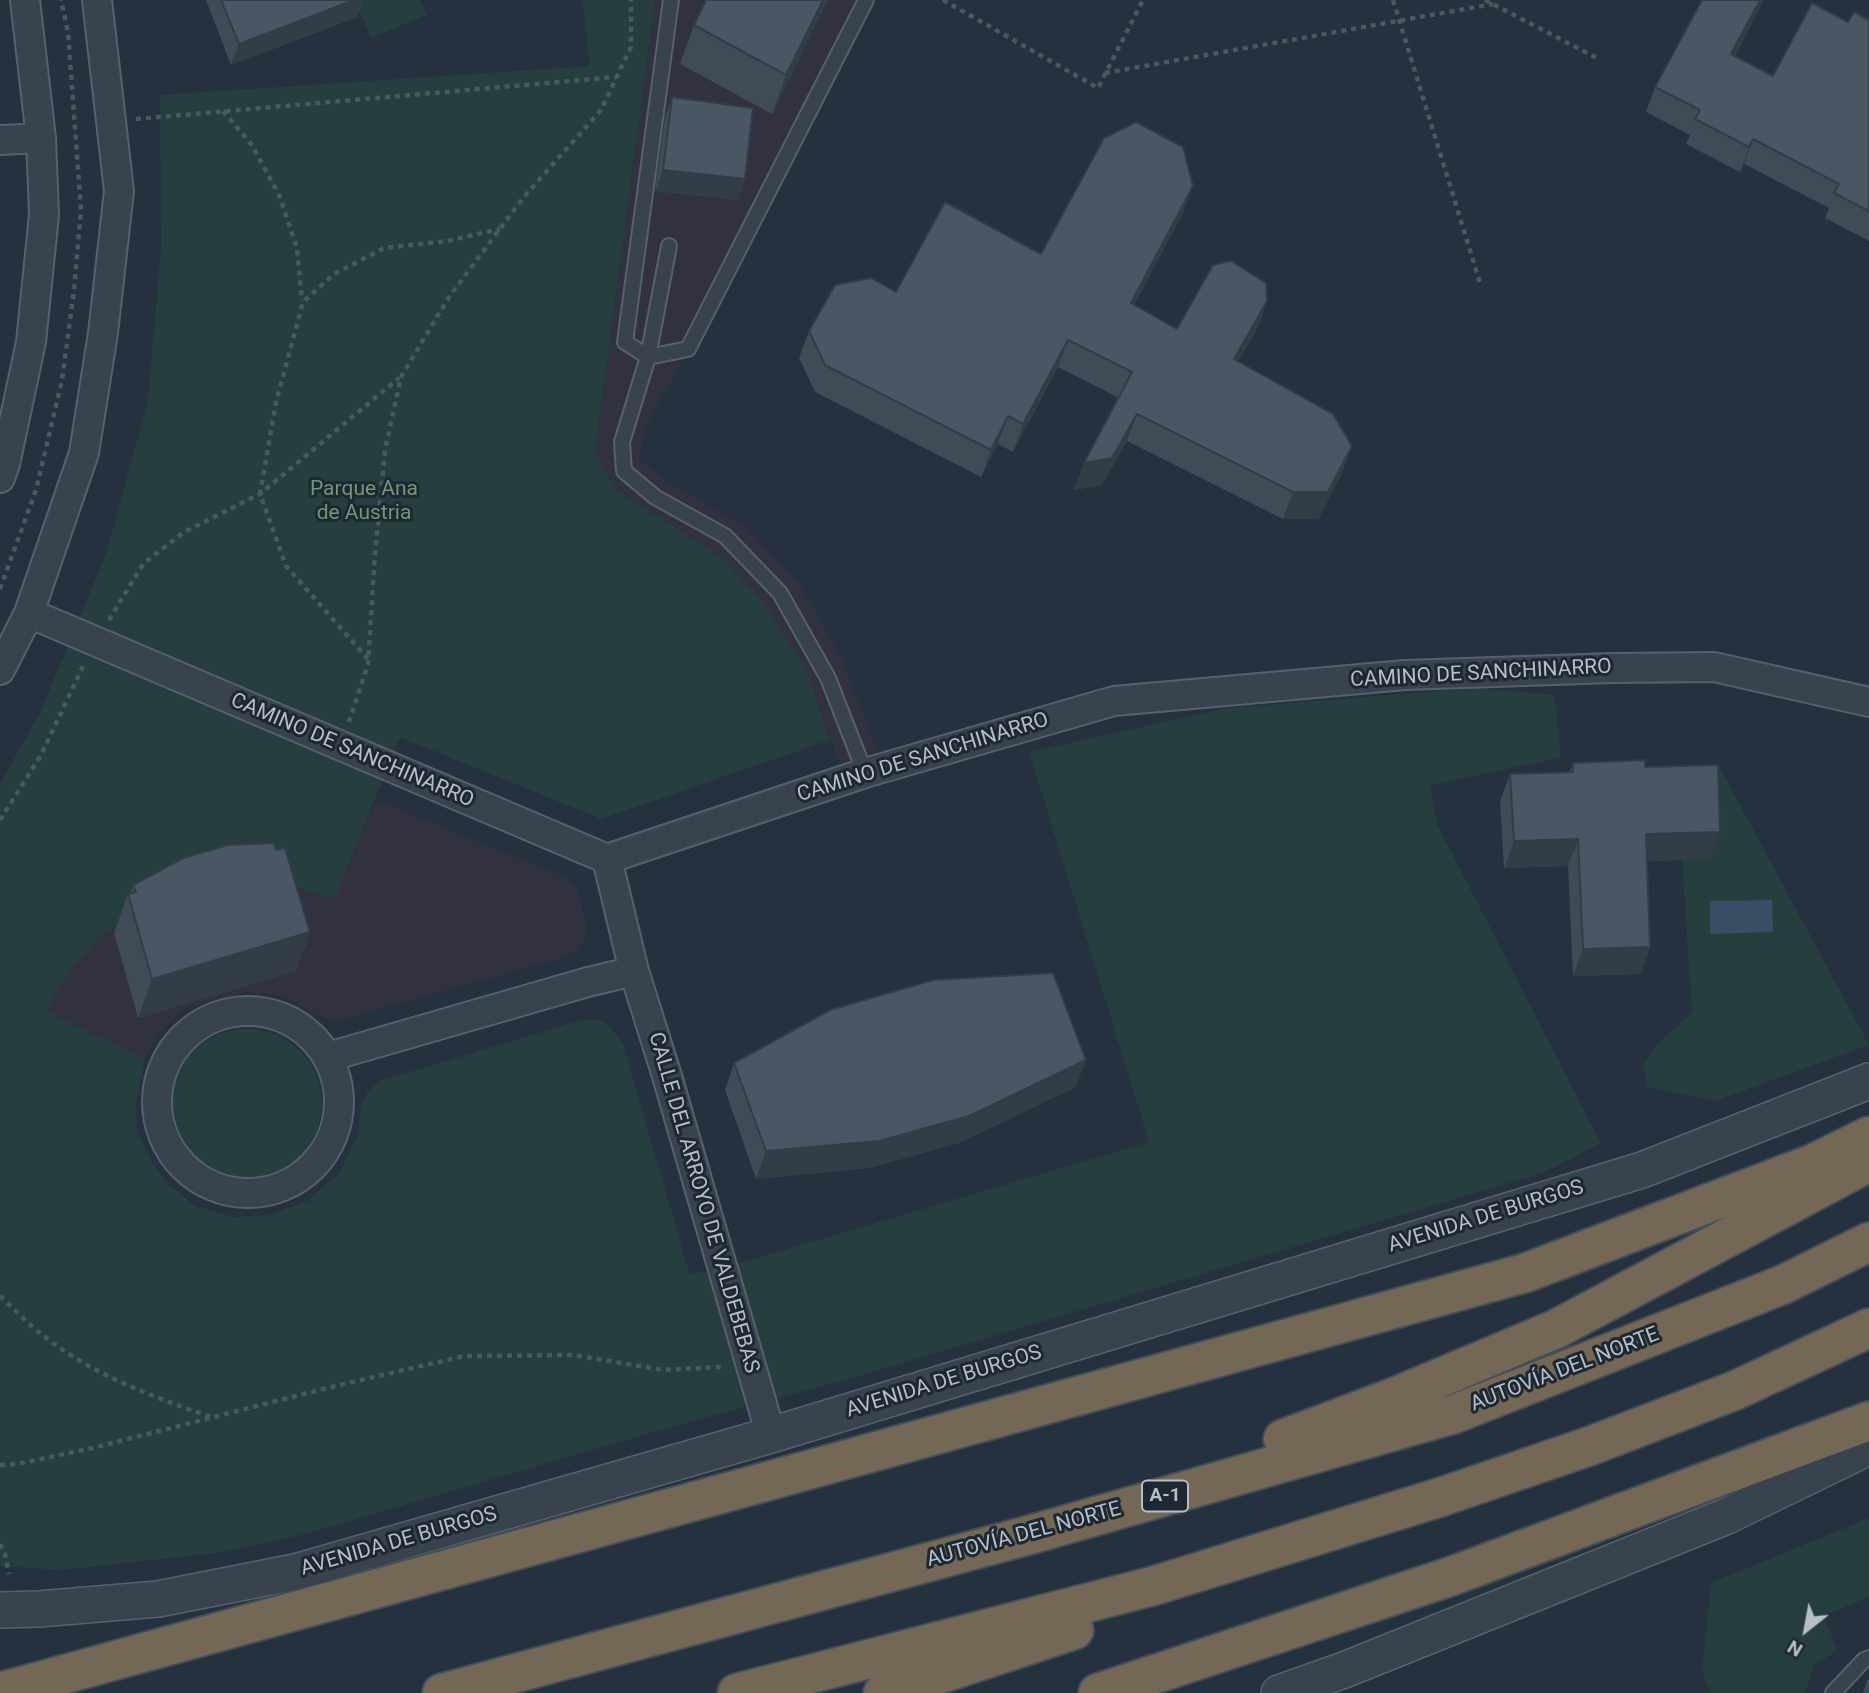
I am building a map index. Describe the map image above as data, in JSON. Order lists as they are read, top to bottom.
{
  "streets": {
    "highway": ["AUTOVÍA DEL NORTE", "A-1"],
    "street": ["CAMINO DE SANCHINARRO", "CALLE DEL ARROYO DE VALDEBEBAS", "AVENIDA DE BURGOS"]
  },
  "crossings": [
    ["CAMINO DE SANCHINARRO", "CALLE DEL ARROYO DE VALDEBEBAS"],
    ["CALLE DEL ARROYO DE VALDEBEBAS", "AVENIDA DE BURGOS"]
  ],
  "parks": ["Parque Ana de Austria"],
  "north": "bottom left"
}
